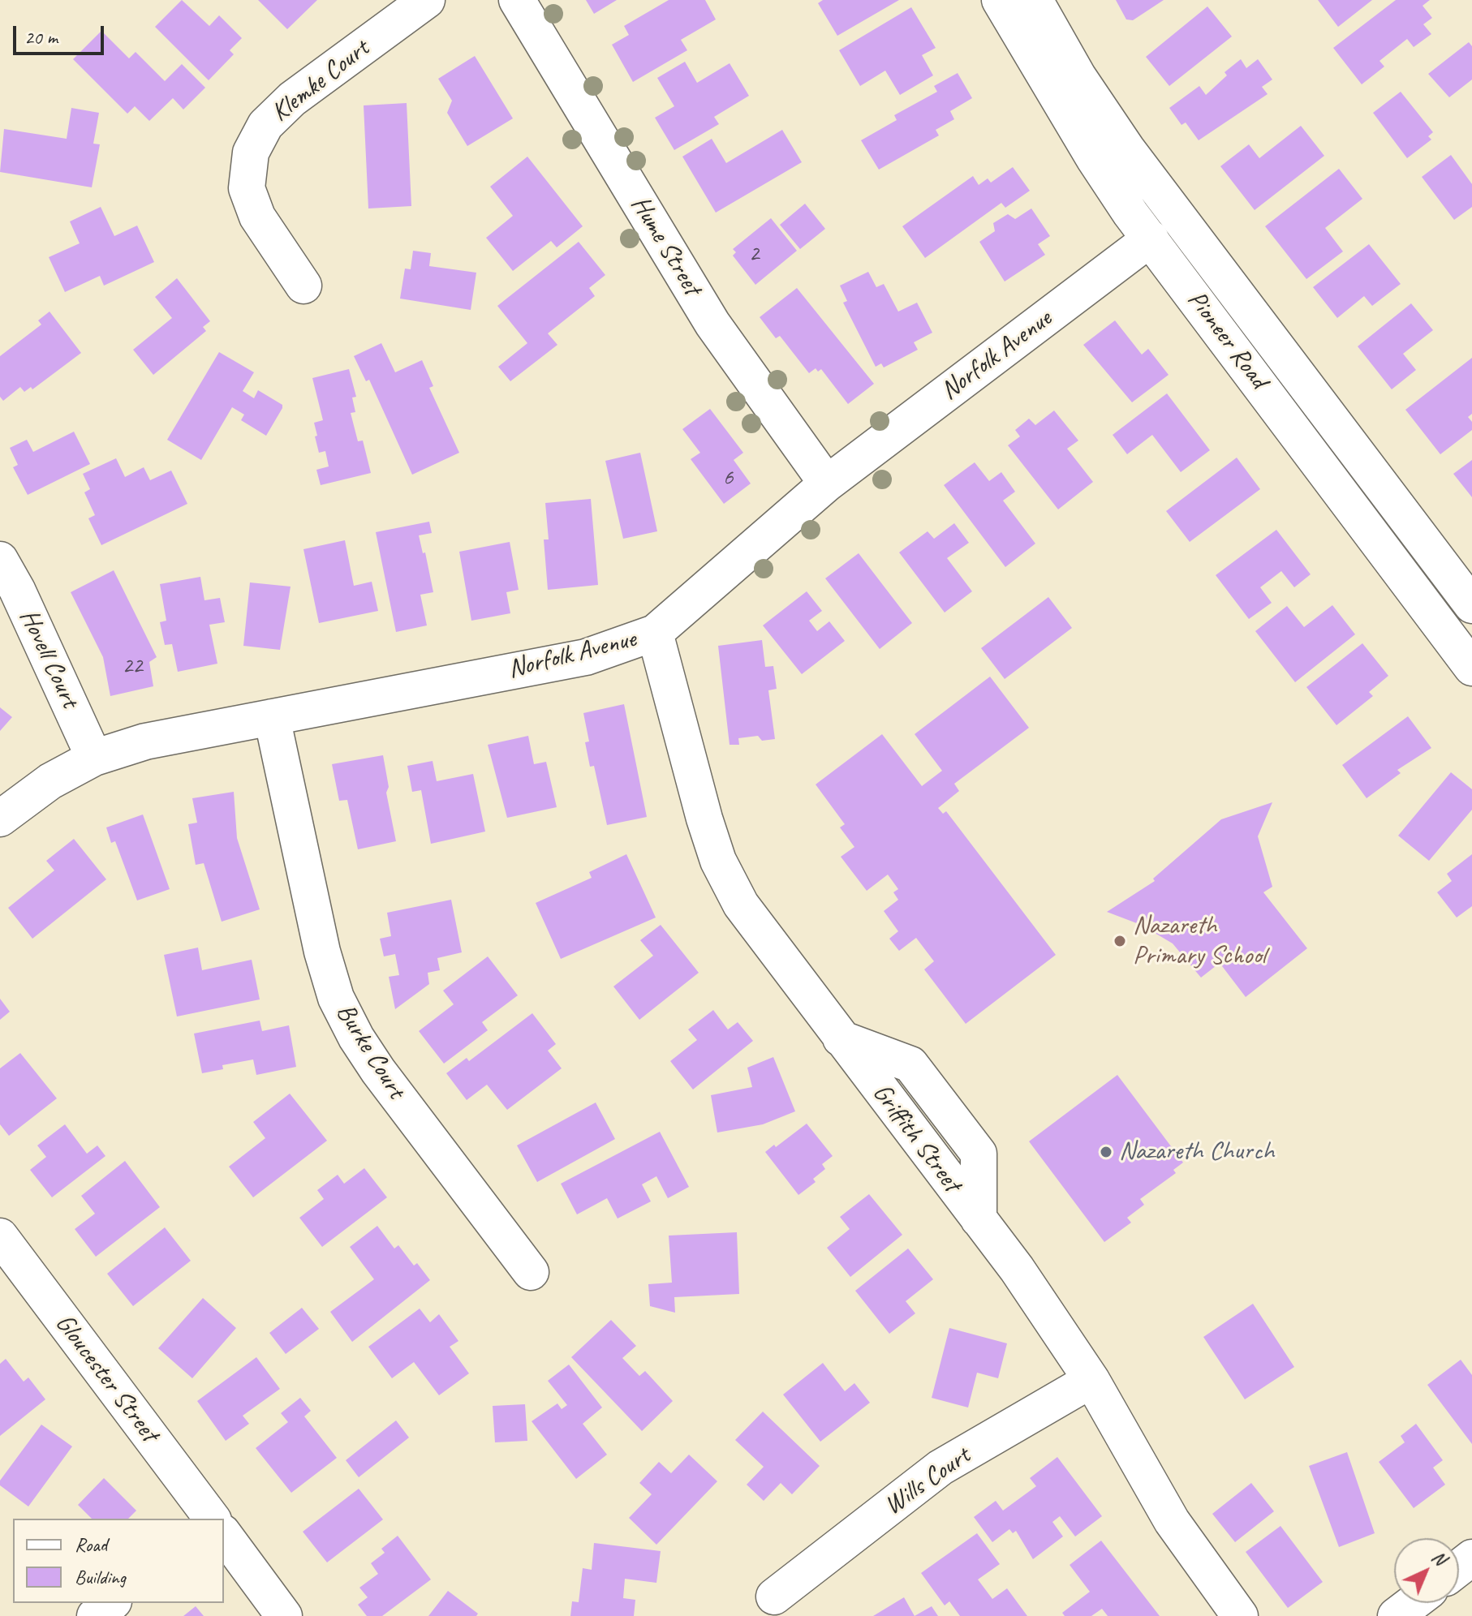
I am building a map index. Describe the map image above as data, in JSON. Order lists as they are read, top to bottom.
{
  "streets": {
    "street": [
      "Klemke Court",
      "Hume Street",
      "Pioneer Road",
      "Norfolk Avenue",
      "Hovell Court",
      "Burke Court",
      "Griffith Street",
      "Gloucester Street",
      "Wills Court"
    ]
  },
  "crossings": [
    ["Hume Street", "Norfolk Avenue"],
    ["Pioneer Road", "Norfolk Avenue"],
    ["Norfolk Avenue", "Hovell Court"],
    ["Norfolk Avenue", "Burke Court"],
    ["Norfolk Avenue", "Griffith Street"],
    ["Griffith Street", "Wills Court"]
  ],
  "places": ["Nazareth Primary School", "Nazareth Church"],
  "house_numbers": ["2", "6", "22"],
  "legend": ["Road", "Building"],
  "scale_bar": "20 m",
  "north": "top right"
}
